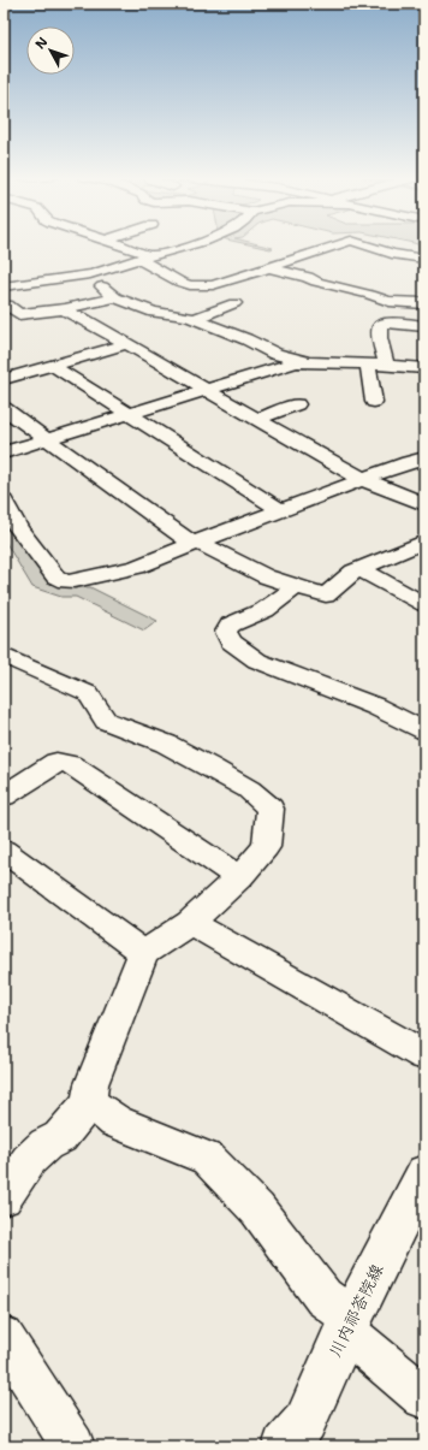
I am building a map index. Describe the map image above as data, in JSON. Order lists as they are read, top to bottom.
{
  "streets": {
    "main road": ["川内祁答院線"]
  },
  "north": "top left"
}
